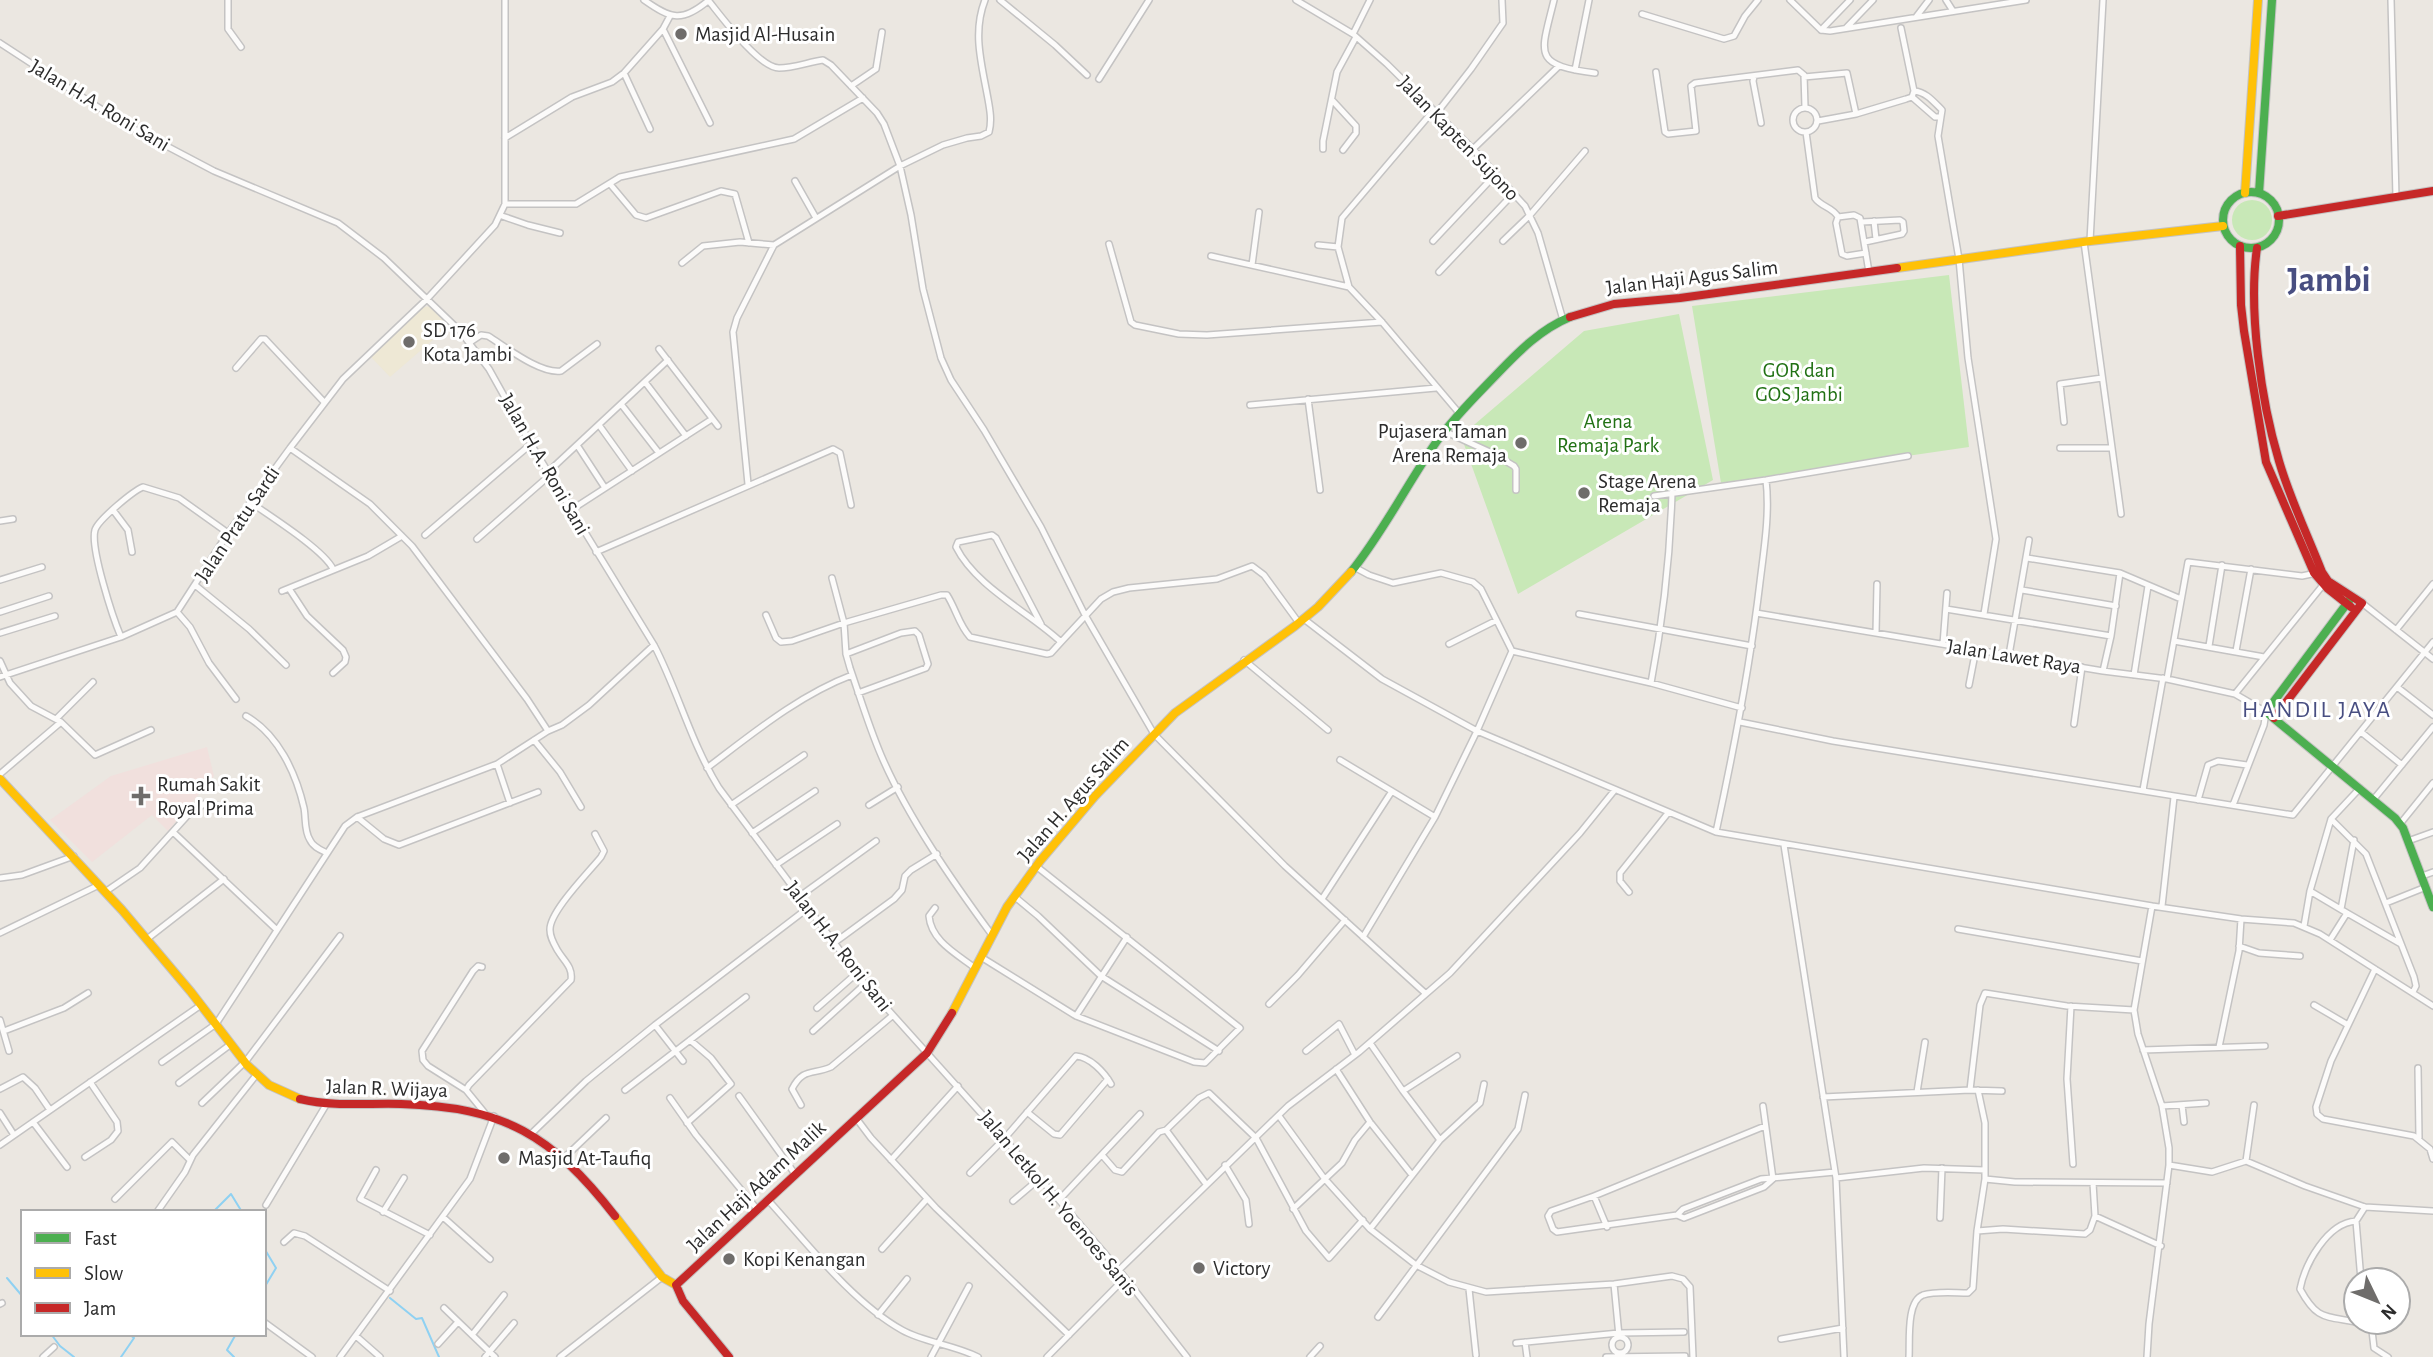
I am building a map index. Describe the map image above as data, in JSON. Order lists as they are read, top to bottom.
{
  "streets": {
    "main road": [
      "Jalan Haji Agus Salim",
      "Jalan H. Agus Salim",
      "Jalan R. Wijaya",
      "Jalan Haji Adam Malik"
    ],
    "street": [
      "Jalan H.A. Roni Sani",
      "Jalan Kapten Sujono",
      "Jalan Pratu Sardi",
      "Jalan Lawet Raya",
      "Jalan Letkol H. Yoenoes Sanis"
    ]
  },
  "crossings": [
    ["Jalan H.A. Roni Sani", "Jalan Pratu Sardi"],
    ["Jalan H.A. Roni Sani", "Jalan H. Agus Salim"],
    ["Jalan H.A. Roni Sani", "Jalan Haji Adam Malik"],
    ["Jalan H.A. Roni Sani", "Jalan Letkol H. Yoenoes Sanis"],
    ["Jalan Kapten Sujono", "Jalan Haji Agus Salim"],
    ["Jalan Haji Agus Salim", "Jalan H. Agus Salim"],
    ["Jalan H. Agus Salim", "Jalan Haji Adam Malik"],
    ["Jalan H. Agus Salim", "Jalan Letkol H. Yoenoes Sanis"],
    ["Jalan R. Wijaya", "Jalan Haji Adam Malik"],
    ["Jalan Haji Adam Malik", "Jalan Letkol H. Yoenoes Sanis"]
  ],
  "districts": ["Jambi", "HANDIL JAYA"],
  "parks": ["GOR dan GOS Jambi", "Arena Remaja Park"],
  "places": {
    "other": [
      "Masjid Al-Husain",
      "SD 176 Kota Jambi",
      "Pujasera Taman Arena Remaja",
      "Stage Arena Remaja",
      "Masjid At-Taufiq",
      "Kopi Kenangan",
      "Victory"
    ],
    "health": ["Rumah Sakit Royal Prima"]
  },
  "legend": ["Fast", "Slow", "Jam"],
  "north": "bottom right"
}
